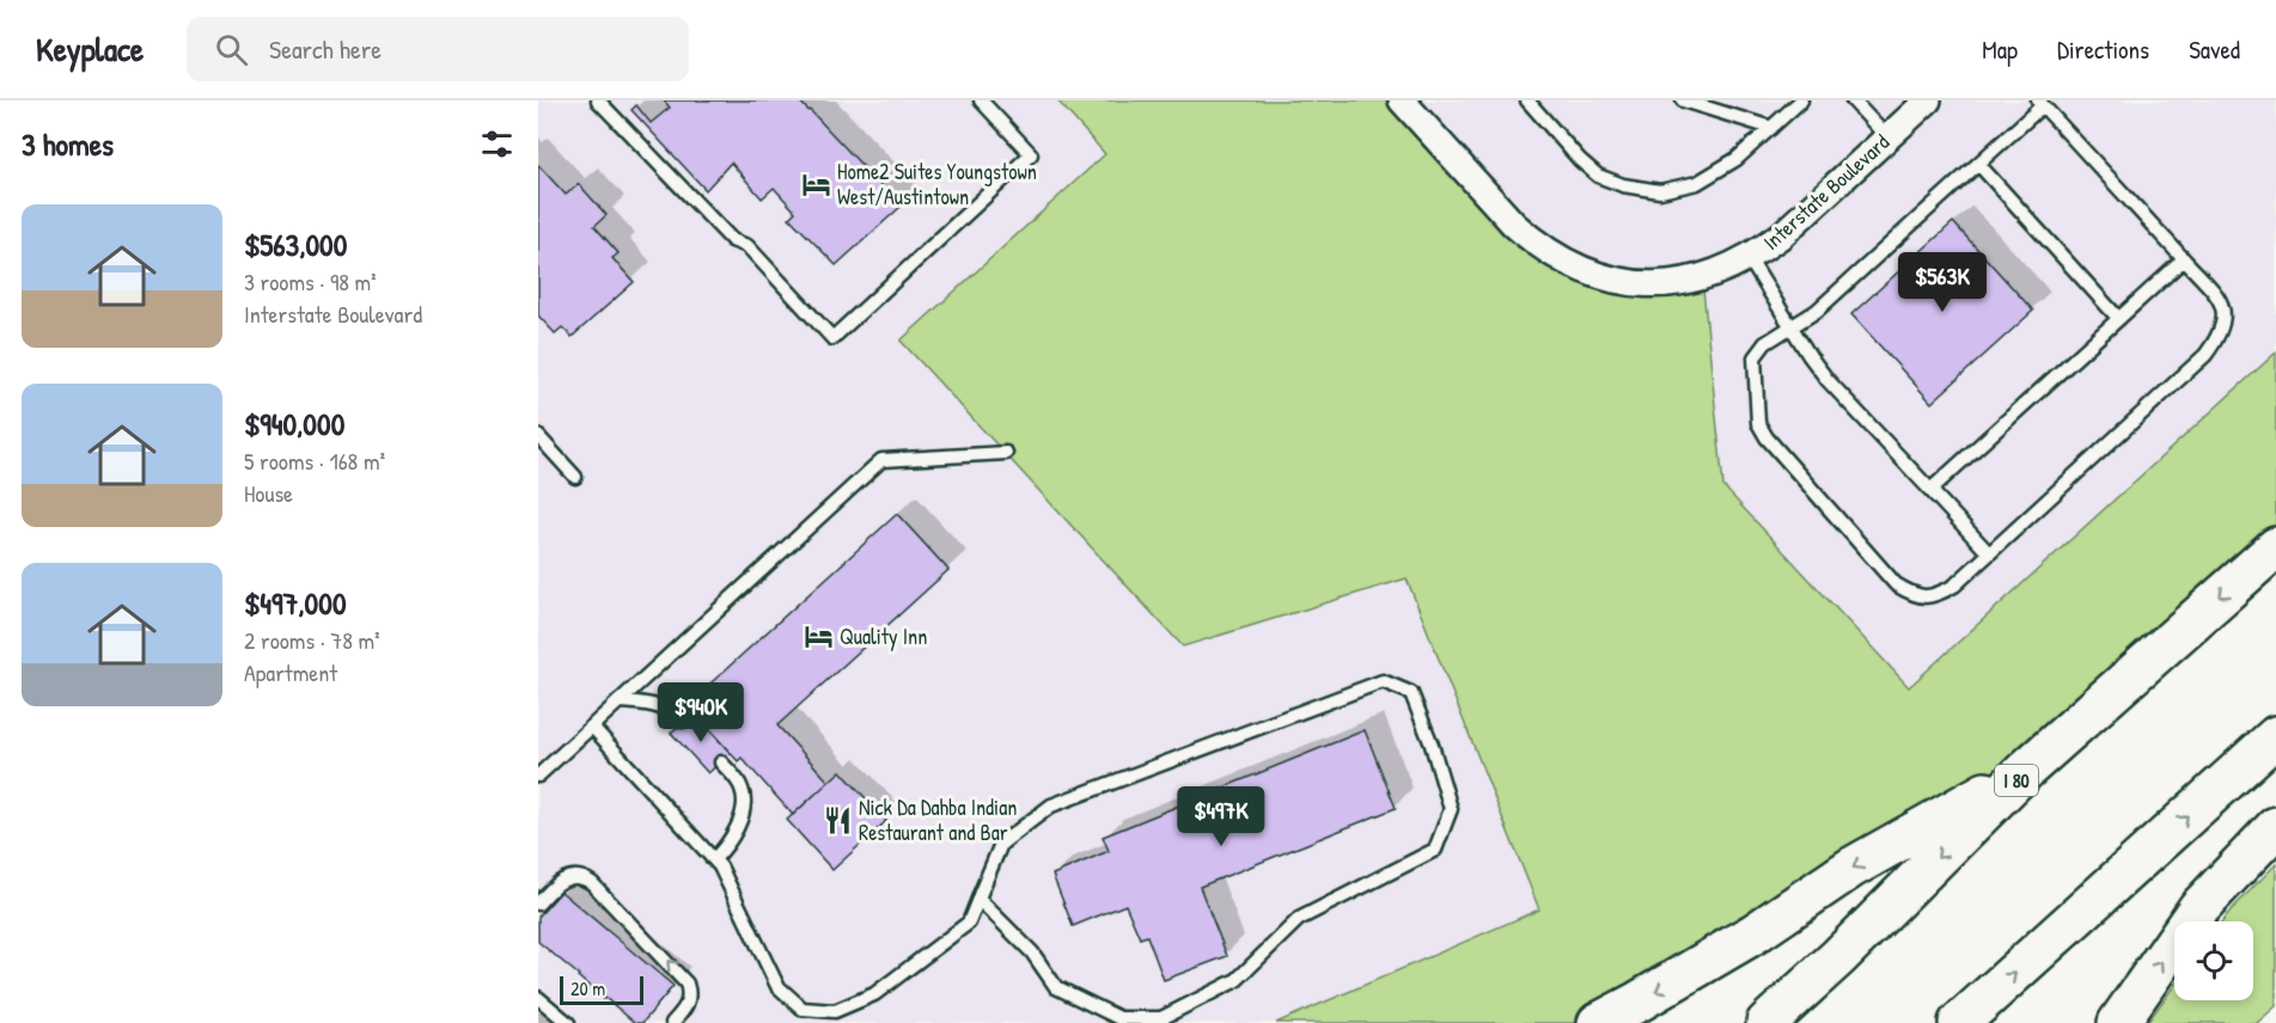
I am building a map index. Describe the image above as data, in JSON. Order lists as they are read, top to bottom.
{
  "streets": {
    "highway": ["I 80"],
    "street": ["Interstate Boulevard"]
  },
  "places": {
    "hotel": ["Home2 Suites Youngstown West/Austintown", "Quality Inn"],
    "restaurant": ["Nick Da Dahba Indian Restaurant and Bar"]
  },
  "scale_bar": "20 m",
  "page": {
    "header": "Keyplace",
    "search": "Search here",
    "nav": ["Map", "Directions", "Saved"],
    "heading": "3 homes",
    "list": [
      {
        "name": "$563,000",
        "note": "3 rooms · 98 m² · Interstate Boulevard"
      },
      {
        "name": "$940,000",
        "note": "5 rooms · 168 m² · House"
      },
      {
        "name": "$497,000",
        "note": "2 rooms · 78 m² · Apartment"
      }
    ],
    "price": ["$563K", "$940K", "$497K"],
    "scale": "20 m"
  }
}
